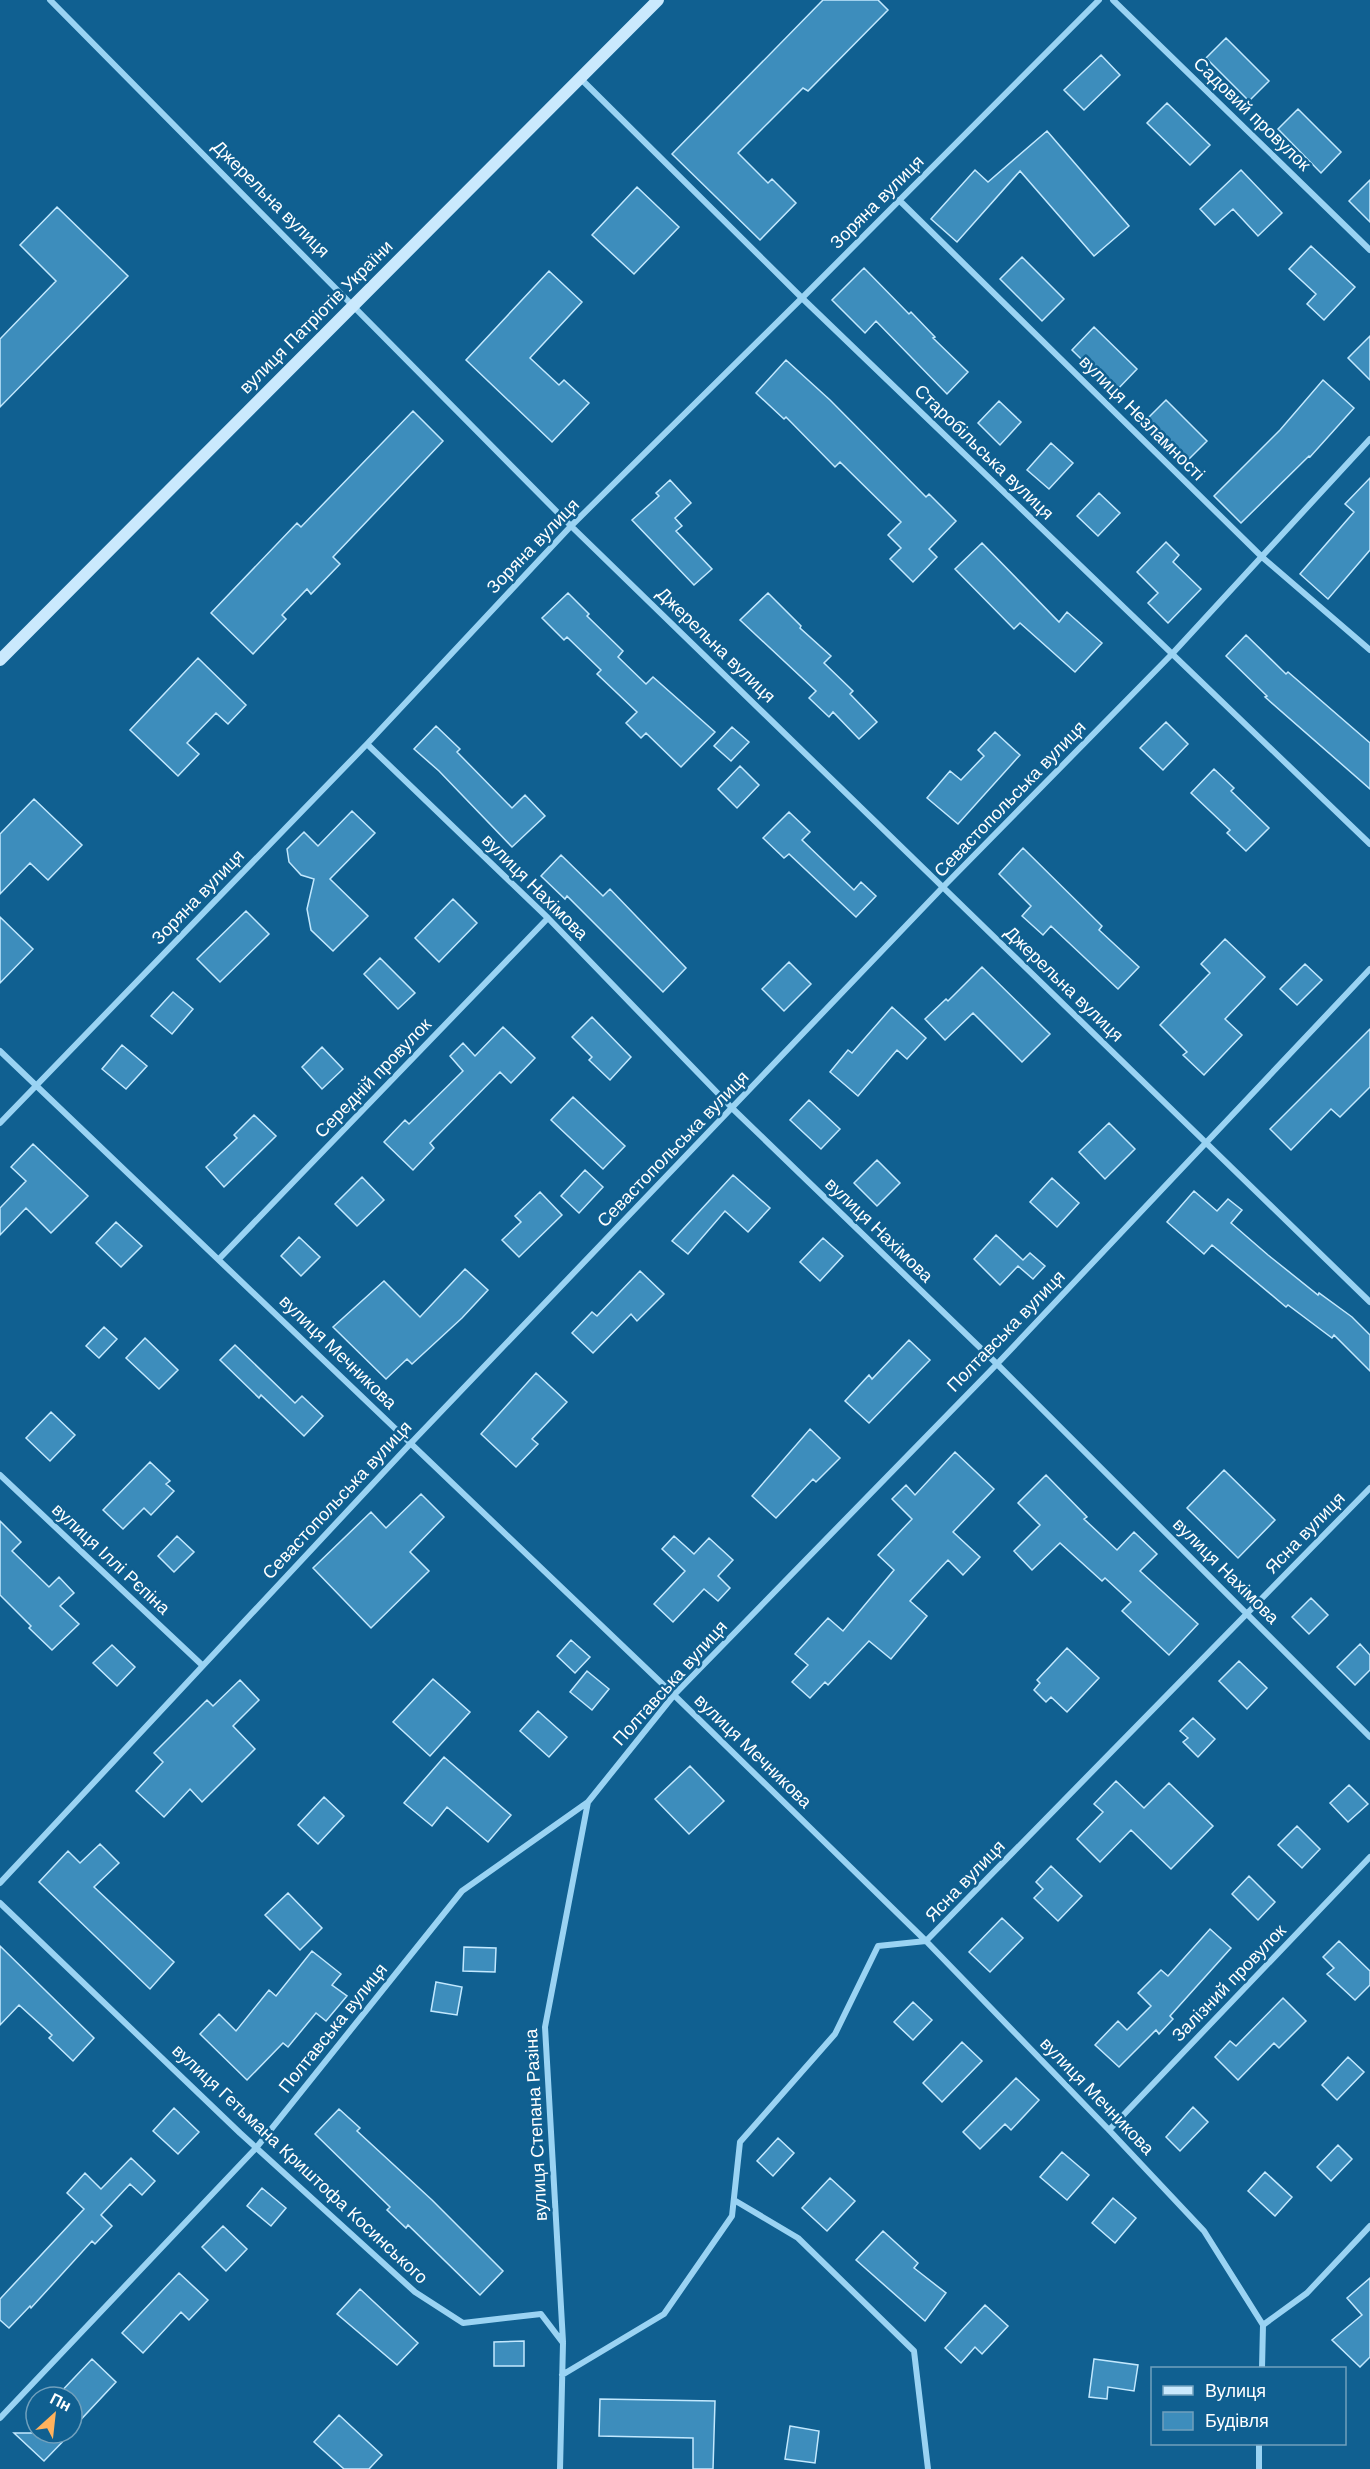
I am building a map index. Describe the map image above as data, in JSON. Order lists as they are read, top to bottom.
{
  "streets": {
    "main road": ["вулиця Патріотів України"],
    "street": [
      "Садовий провулок",
      "Джерельна вулиця",
      "Зоряна вулиця",
      "вулиця Незламності",
      "Старобільська вулиця",
      "Севастопольська вулиця",
      "вулиця Нахімова",
      "Середній провулок",
      "Полтавська вулиця",
      "вулиця Мечникова",
      "Ясна вулиця",
      "вулиця Іллі Рєпіна",
      "Залізний провулок",
      "вулиця Степана Разіна",
      "вулиця Гетьмана Криштофа Косинського"
    ]
  },
  "crossings": [
    ["Джерельна вулиця", "Зоряна вулиця"],
    ["Джерельна вулиця", "вулиця Патріотів України"],
    ["Джерельна вулиця", "Севастопольська вулиця"],
    ["Джерельна вулиця", "Полтавська вулиця"],
    ["Зоряна вулиця", "вулиця Незламності"],
    ["Зоряна вулиця", "Старобільська вулиця"],
    ["Зоряна вулиця", "вулиця Нахімова"],
    ["Зоряна вулиця", "вулиця Мечникова"],
    ["вулиця Патріотів України", "Старобільська вулиця"],
    ["вулиця Незламності", "Севастопольська вулиця"],
    ["Старобільська вулиця", "Севастопольська вулиця"],
    ["Севастопольська вулиця", "вулиця Нахімова"],
    ["Севастопольська вулиця", "вулиця Мечникова"],
    ["Севастопольська вулиця", "вулиця Іллі Рєпіна"],
    ["вулиця Нахімова", "Середній провулок"],
    ["вулиця Нахімова", "Полтавська вулиця"],
    ["вулиця Нахімова", "Ясна вулиця"],
    ["Середній провулок", "вулиця Мечникова"],
    ["Полтавська вулиця", "вулиця Мечникова"],
    ["Полтавська вулиця", "вулиця Степана Разіна"],
    ["Полтавська вулиця", "вулиця Гетьмана Криштофа Косинського"],
    ["вулиця Мечникова", "Ясна вулиця"],
    ["вулиця Мечникова", "Залізний провулок"],
    ["вулиця Степана Разіна", "вулиця Гетьмана Криштофа Косинського"]
  ],
  "legend": ["Вулиця", "Будівля"],
  "north": "top right"
}
